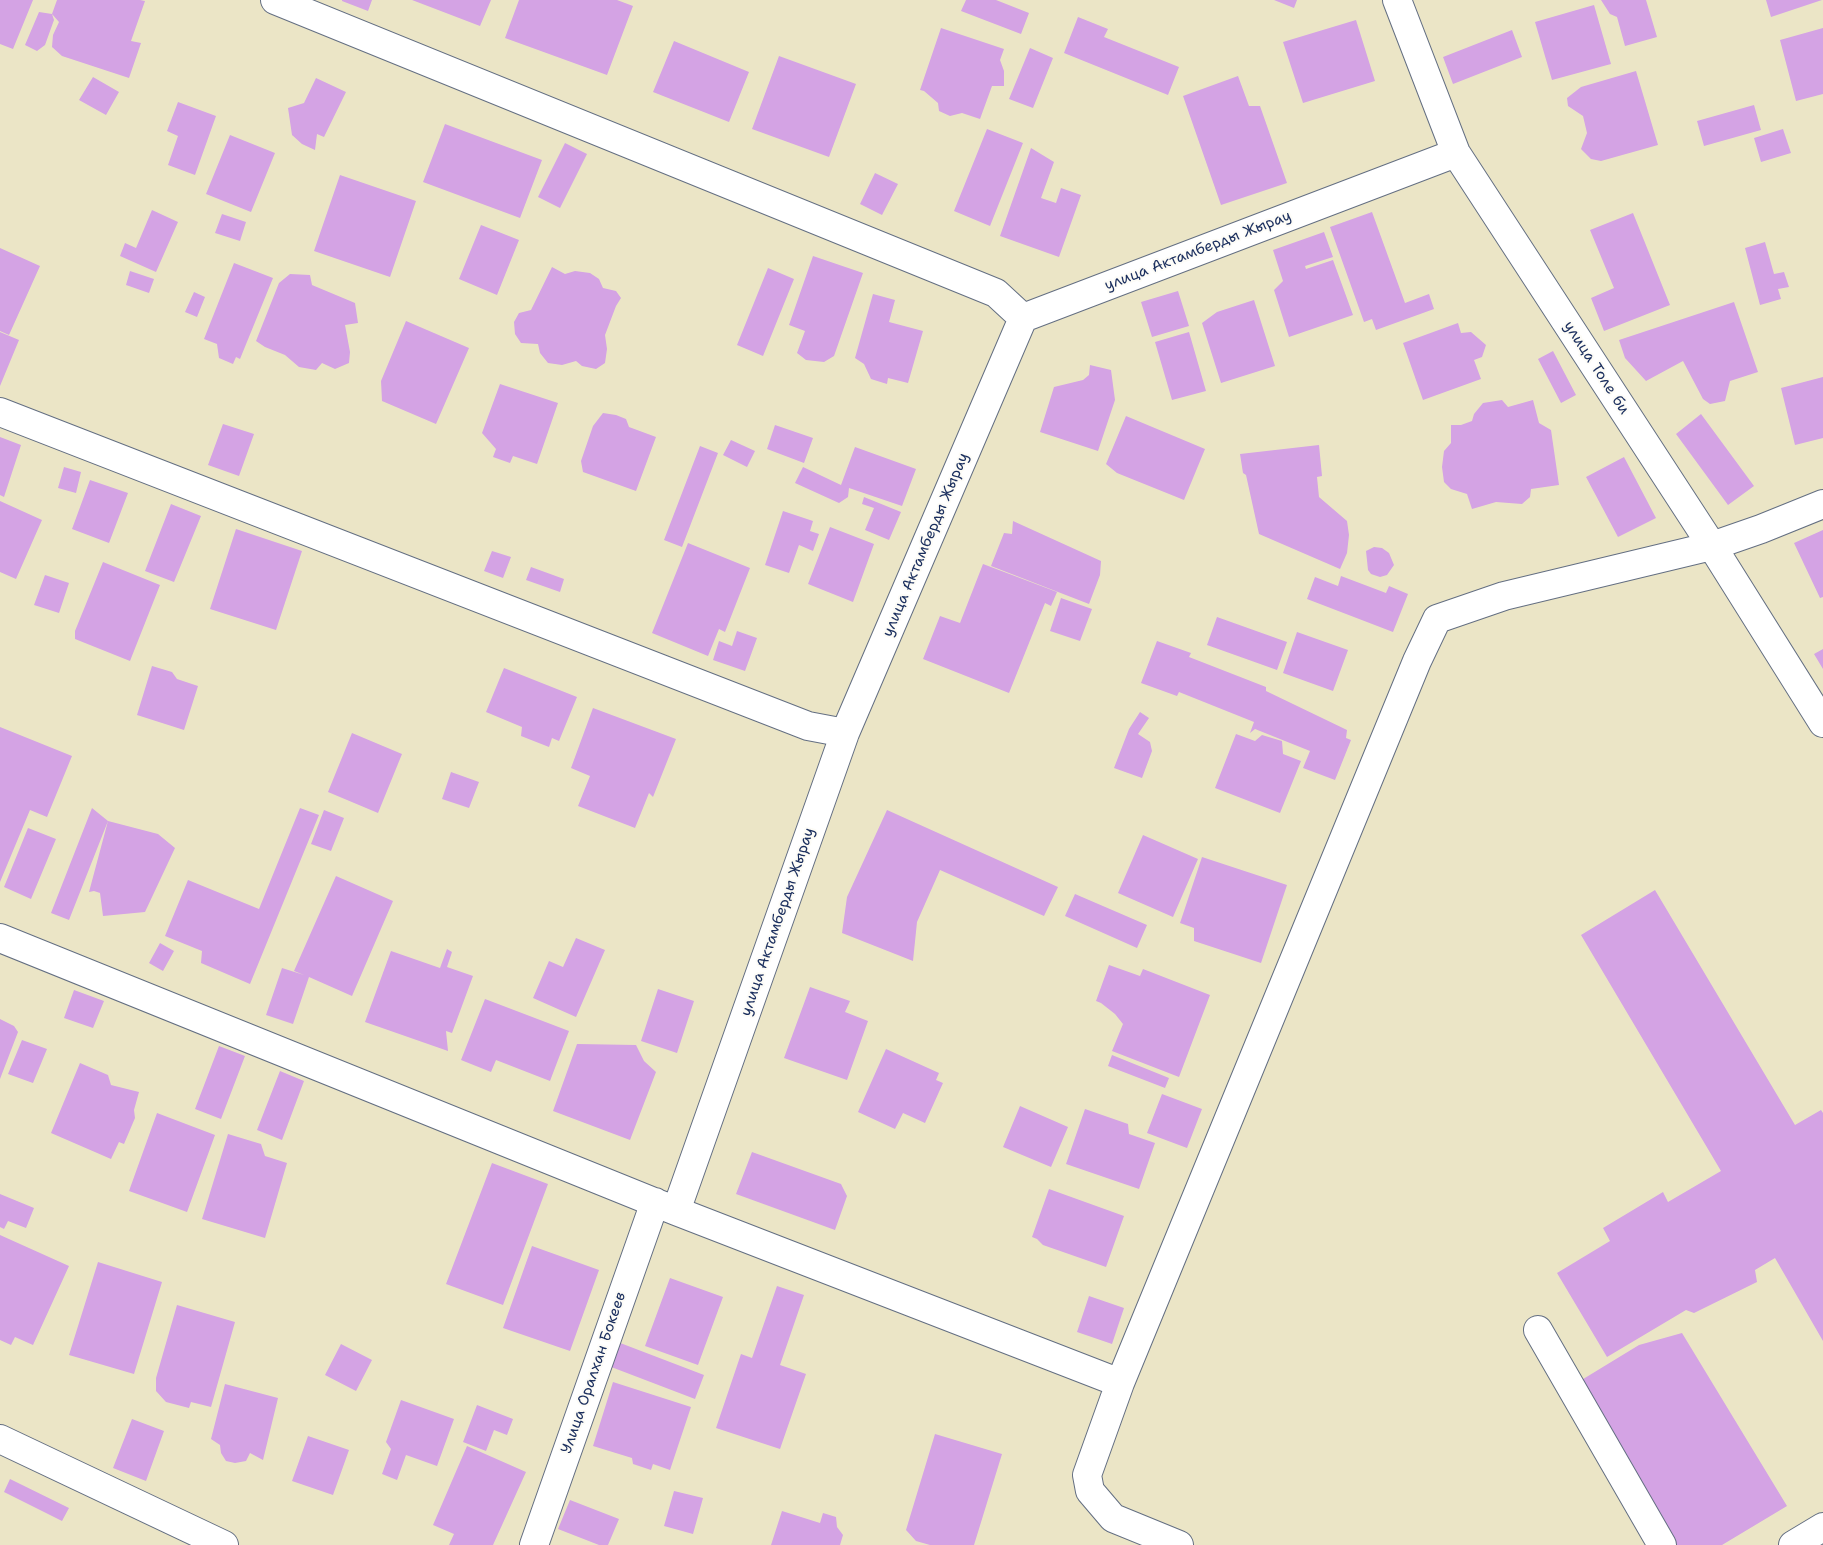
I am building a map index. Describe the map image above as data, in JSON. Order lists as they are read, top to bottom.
{
  "streets": {
    "street": ["улица Актамберды Жырау", "улица Толе би", "Улица Оралхан Бокеев"]
  },
  "crossings": [
    ["улица Актамберды Жырау", "улица Толе би"],
    ["улица Актамберды Жырау", "Улица Оралхан Бокеев"]
  ]
}
